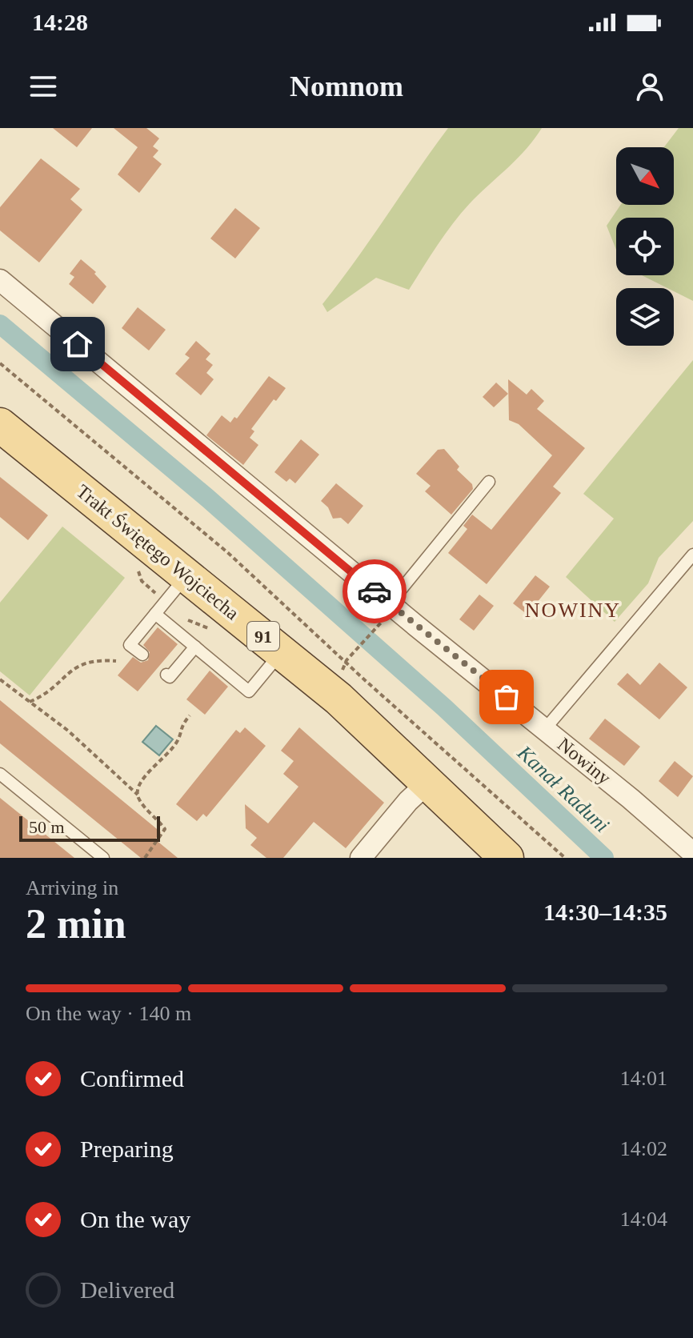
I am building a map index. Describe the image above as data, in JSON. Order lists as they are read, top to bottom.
{
  "streets": {
    "main road": ["Trakt Świętego Wojciecha", "91"],
    "street": ["Nowiny"]
  },
  "districts": ["NOWINY"],
  "water": ["Kanał Raduni"],
  "scale_bar": "50 m",
  "north": "bottom right",
  "page": {
    "status": "14:28",
    "header": "Nomnom",
    "scale": "50 m",
    "heading": ["2 min", "Arriving in", "14:30–14:35"],
    "bar": "On the way · 140 m",
    "list": [
      ["Confirmed", "14:01"],
      ["Preparing", "14:02"],
      ["On the way", "14:04"],
      "Delivered"
    ]
  }
}
